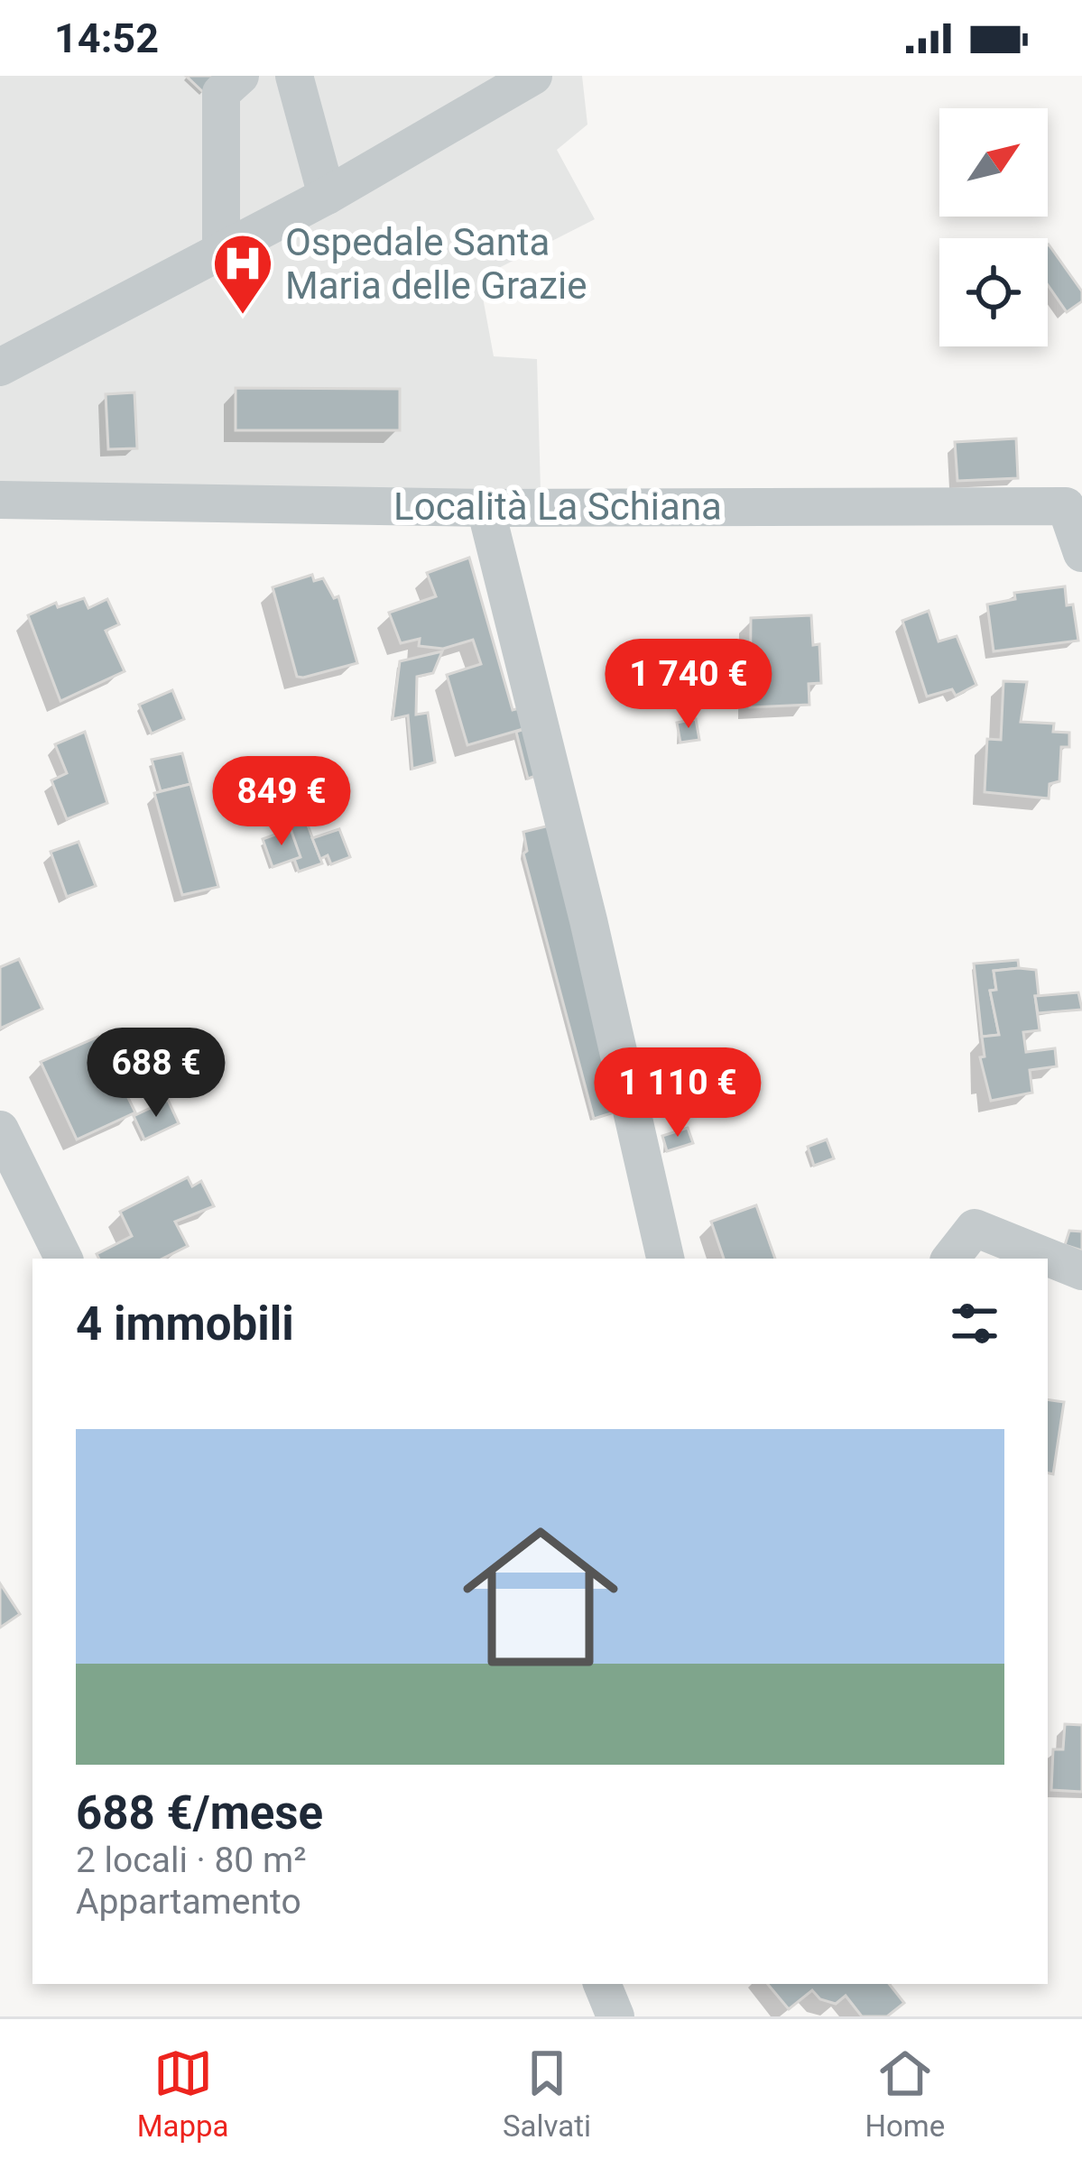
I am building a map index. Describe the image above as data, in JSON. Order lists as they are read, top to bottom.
{
  "streets": {
    "street": ["Località La Schiana"]
  },
  "places": {
    "hospital": ["Ospedale Santa Maria delle Grazie"]
  },
  "north": "top right",
  "page": {
    "status": "14:52",
    "price": [
      "1 740 €",
      "849 €",
      "688 €",
      "1 110 €"
    ],
    "heading": "4 immobili",
    "list": [
      {
        "name": "688 €/mese",
        "note": "2 locali · 80 m² · Appartamento"
      }
    ],
    "tabs": ["Mappa", "Salvati", "Home"]
  }
}
